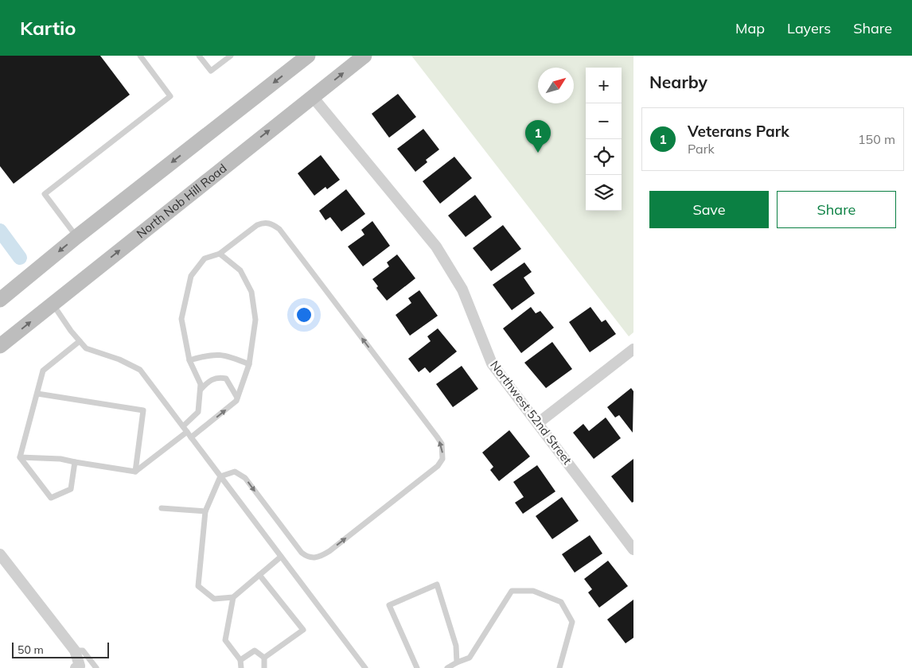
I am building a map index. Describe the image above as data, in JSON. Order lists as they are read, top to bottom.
{
  "streets": {
    "main road": ["North Nob Hill Road"],
    "street": ["Northwest 52nd Street"]
  },
  "crossings": [
    ["North Nob Hill Road", "Northwest 52nd Street"]
  ],
  "scale_bar": "50 m",
  "north": "top right",
  "page": {
    "header": "Kartio",
    "nav": ["Map", "Layers", "Share"],
    "heading": "Nearby",
    "map_buttons": ["+", "−"],
    "list": [
      {
        "mark": "1",
        "name": "Veterans Park",
        "note": "Park",
        "value": "150 m"
      }
    ],
    "pins": "1",
    "buttons": ["Save", "Share"],
    "scale": "50 m"
  }
}
